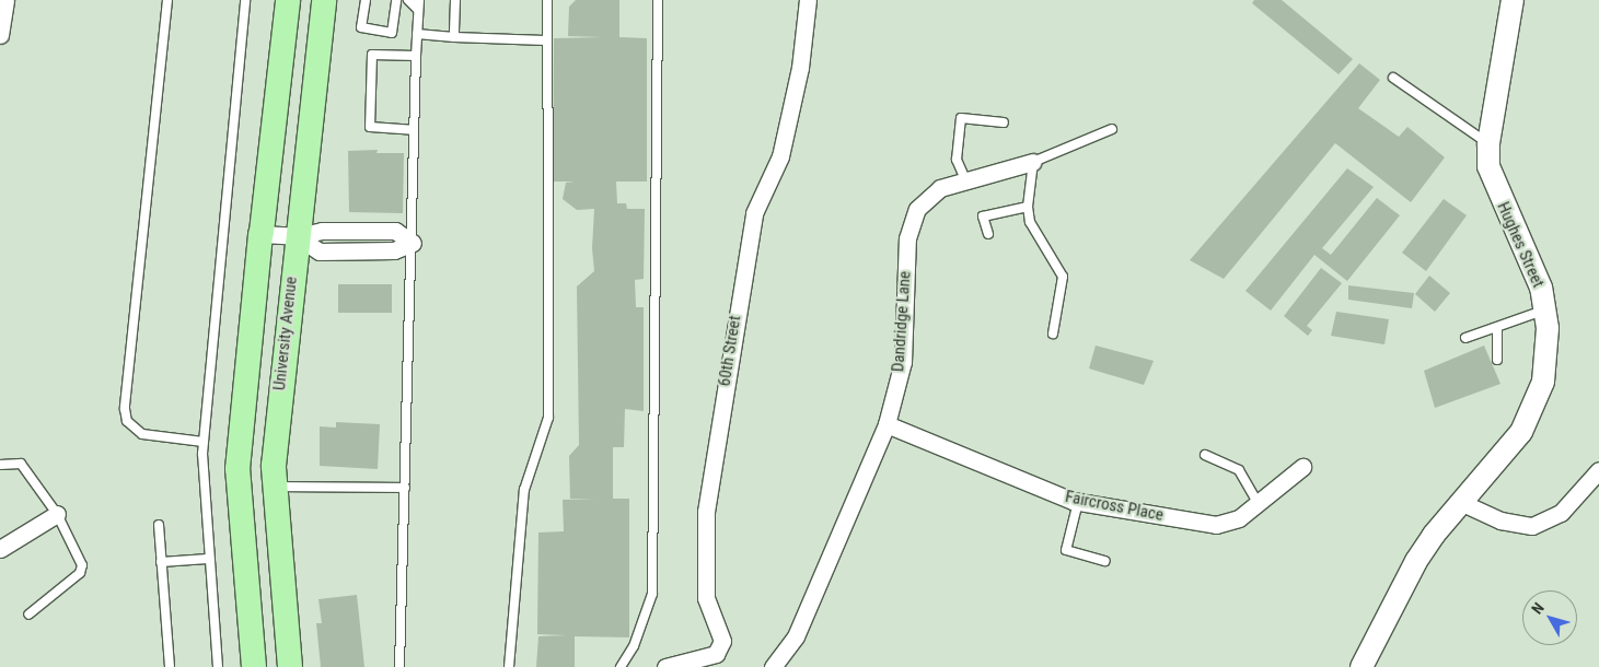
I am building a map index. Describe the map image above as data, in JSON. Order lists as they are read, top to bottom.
{
  "streets": {
    "main road": ["University Avenue"],
    "street": [
      "Hughes Street",
      "Dandridge Lane",
      "60th Street",
      "Faircross Place"
    ]
  },
  "crossings": [
    ["Dandridge Lane", "Faircross Place"]
  ],
  "north": "top left"
}
